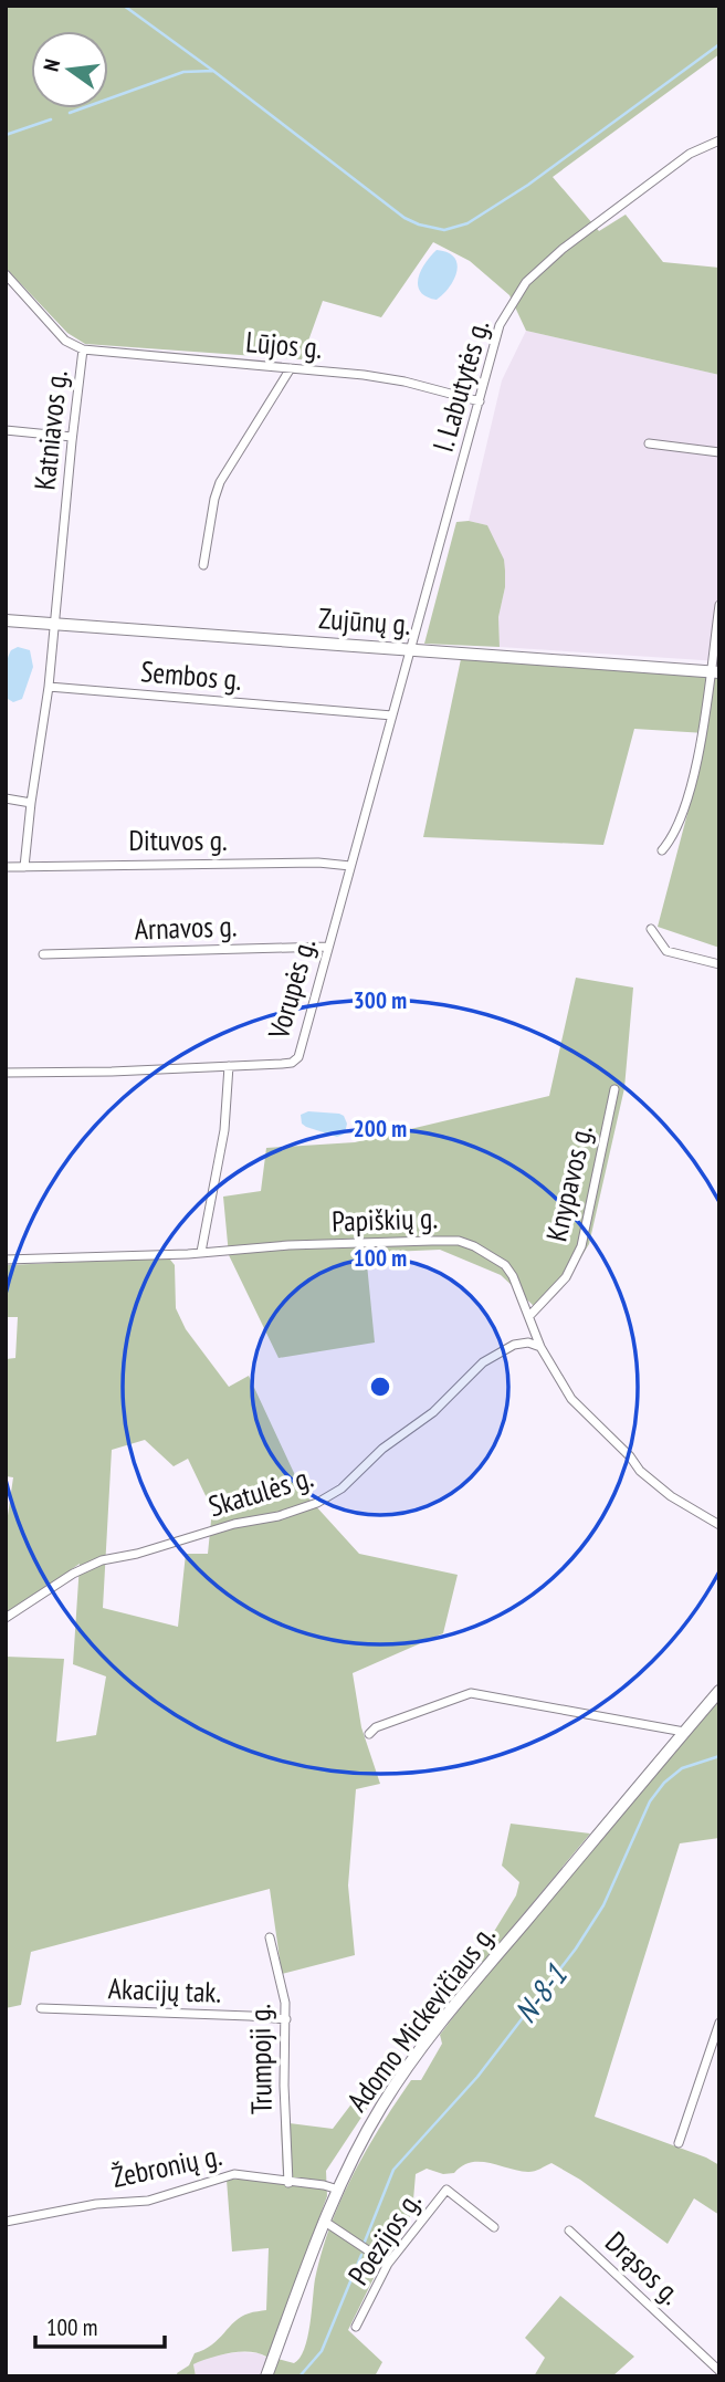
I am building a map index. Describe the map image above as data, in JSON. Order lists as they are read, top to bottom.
{
  "streets": {
    "main road": ["Zujūnų g.", "Adomo Mickevičiaus g."],
    "street": [
      "Lūjos g.",
      "I. Labutytės g.",
      "Katniavos g.",
      "Sembos g.",
      "Dituvos g.",
      "Arnavos g.",
      "Vorupės g.",
      "Knypavos g.",
      "Papiškių g.",
      "Skatulės g.",
      "Akacijų tak.",
      "Trumpoji g.",
      "Žebronių g.",
      "Poezijos g.",
      "Drąsos g."
    ]
  },
  "crossings": [
    ["Lūjos g.", "I. Labutytės g."],
    ["Lūjos g.", "Katniavos g."],
    ["I. Labutytės g.", "Zujūnų g."],
    ["I. Labutytės g.", "Vorupės g."],
    ["Katniavos g.", "Zujūnų g."],
    ["Zujūnų g.", "Vorupės g."],
    ["Sembos g.", "Vorupės g."],
    ["Dituvos g.", "Vorupės g."],
    ["Arnavos g.", "Vorupės g."],
    ["Knypavos g.", "Papiškių g."],
    ["Papiškių g.", "Skatulės g."],
    ["Akacijų tak.", "Trumpoji g."],
    ["Adomo Mickevičiaus g.", "Žebronių g."],
    ["Trumpoji g.", "Žebronių g."]
  ],
  "water": ["N-8-1"],
  "scale_bar": "100 m",
  "north": "left",
  "rings": ["300 m", "200 m", "100 m"]
}
